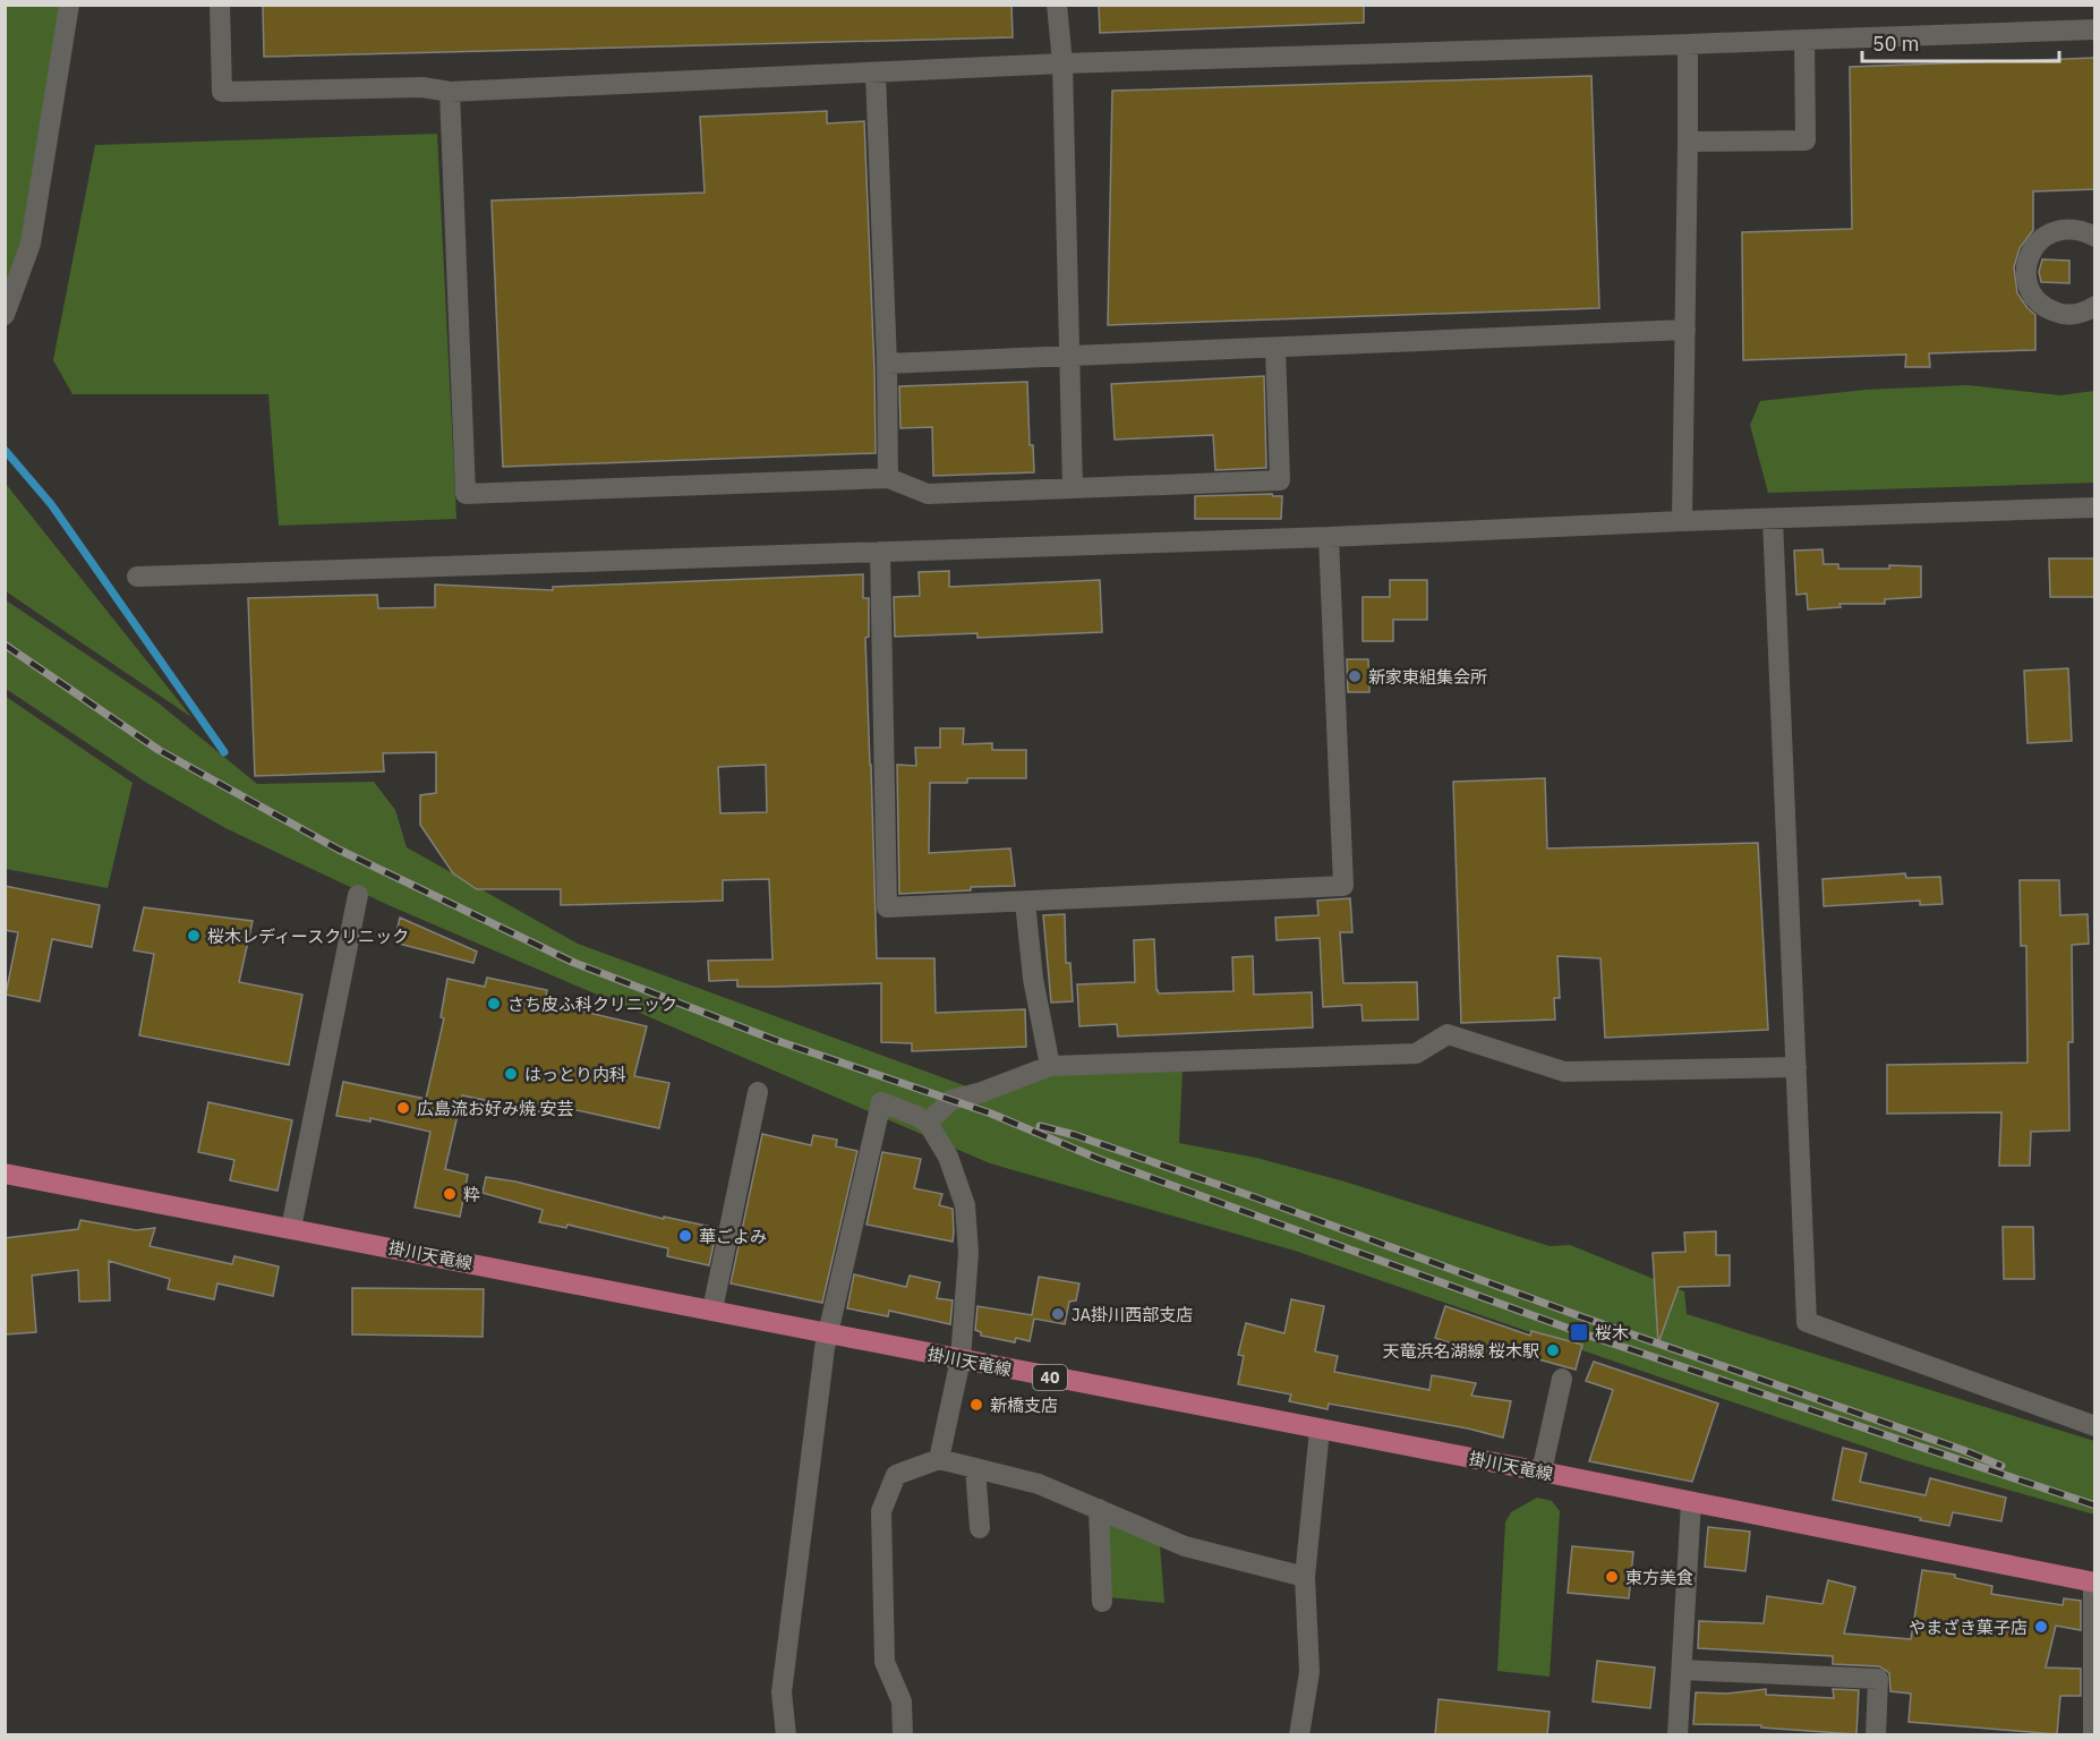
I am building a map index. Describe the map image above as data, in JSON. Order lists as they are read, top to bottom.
{
  "streets": {
    "main road": ["掛川天竜線", "40"]
  },
  "places": {
    "other": [
      "新家東組集会所",
      "桜木レディースクリニック",
      "さち皮ふ科クリニック",
      "はっとり内科",
      "広島流お好み焼 安芸",
      "粋",
      "華ごよみ",
      "JA掛川西部支店",
      "天竜浜名湖線 桜木駅",
      "新橋支店",
      "東方美食",
      "やまざき菓子店"
    ],
    "transit": ["桜木"]
  },
  "scale_bar": "50 m"
}
